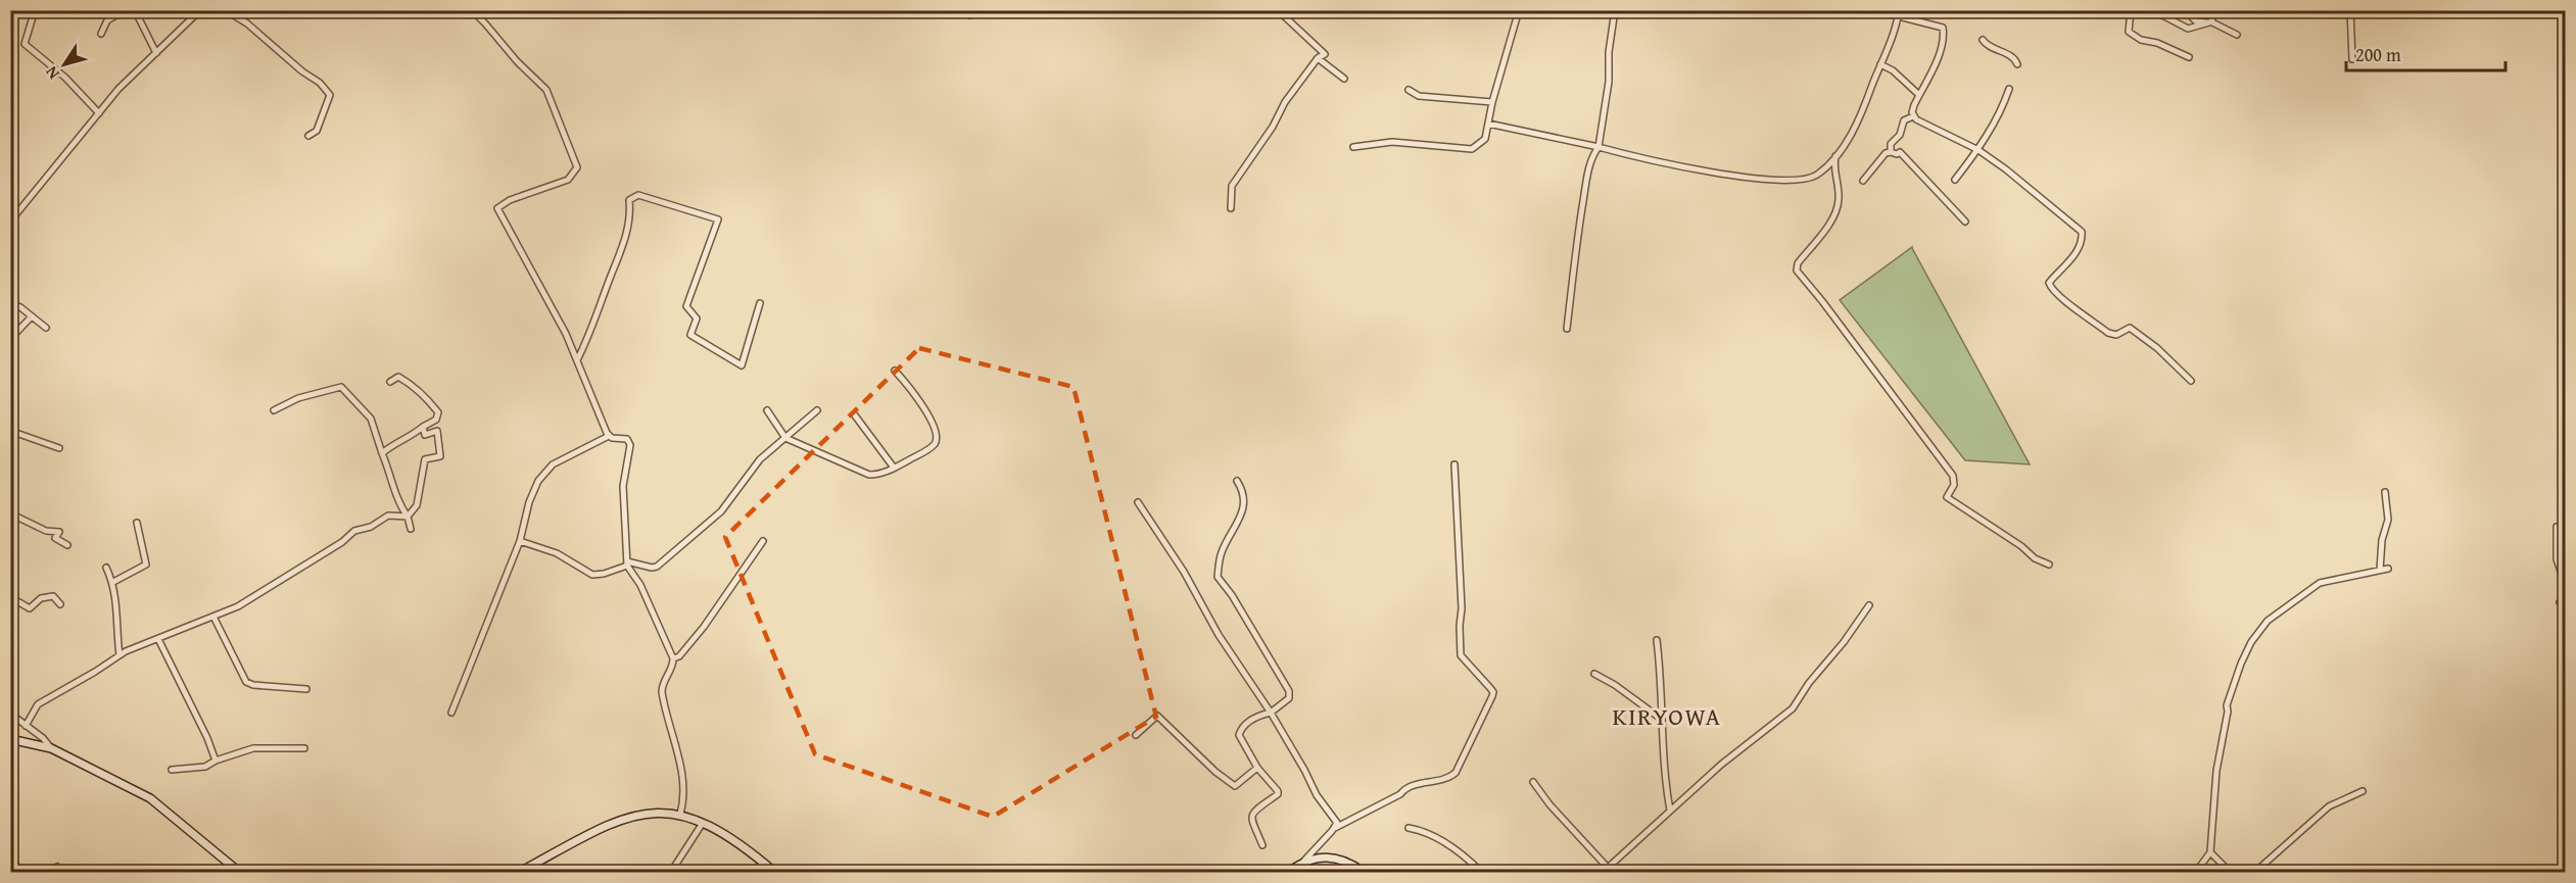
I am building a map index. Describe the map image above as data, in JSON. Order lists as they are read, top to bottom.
{
  "districts": ["KIRYOWA"],
  "scale_bar": "200 m",
  "north": "bottom left"
}
